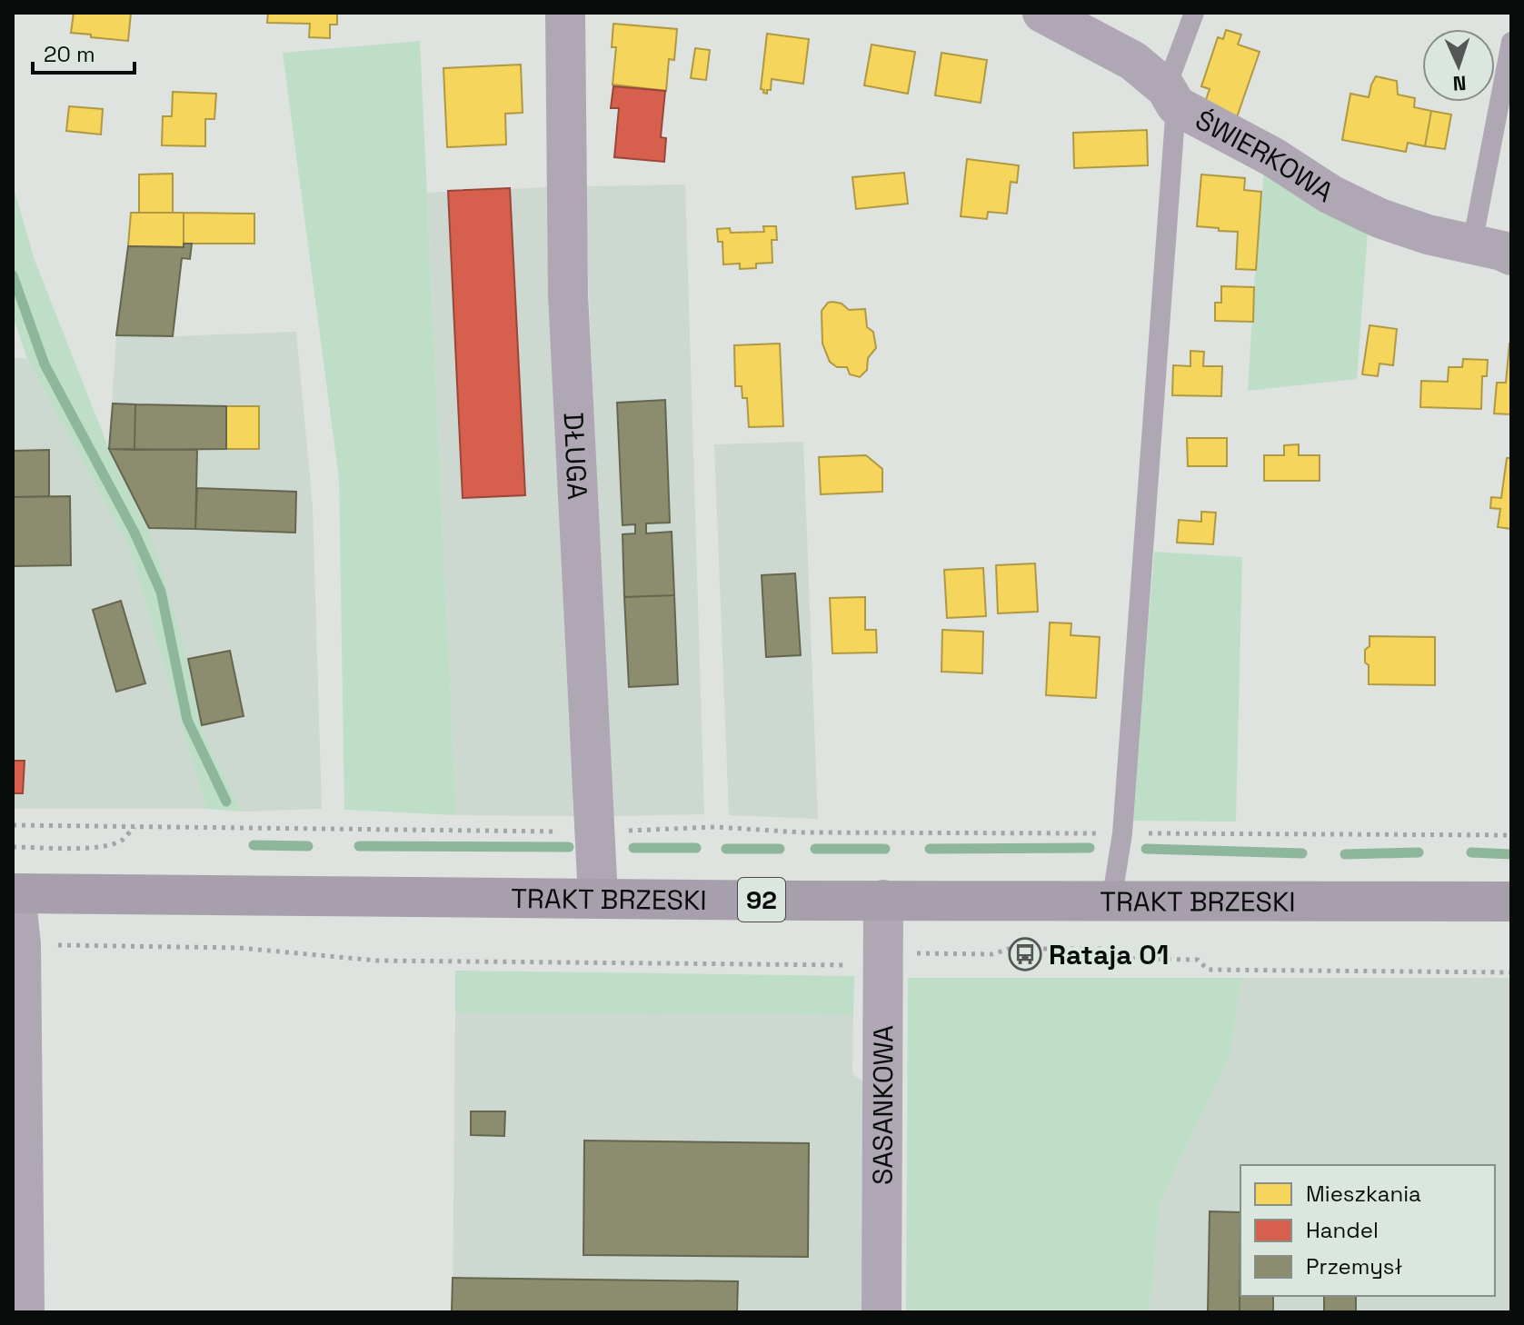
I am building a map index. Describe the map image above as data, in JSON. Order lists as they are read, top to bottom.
{
  "streets": {
    "main road": ["TRAKT BRZESKI", "92"],
    "street": ["ŚWIERKOWA", "DŁUGA", "SASANKOWA"]
  },
  "crossings": [
    ["DŁUGA", "TRAKT BRZESKI"],
    ["TRAKT BRZESKI", "SASANKOWA"]
  ],
  "places": {
    "bus stop": ["Rataja 01"]
  },
  "legend": ["Mieszkania", "Handel", "Przemysł"],
  "scale_bar": "20 m",
  "north": "bottom"
}
